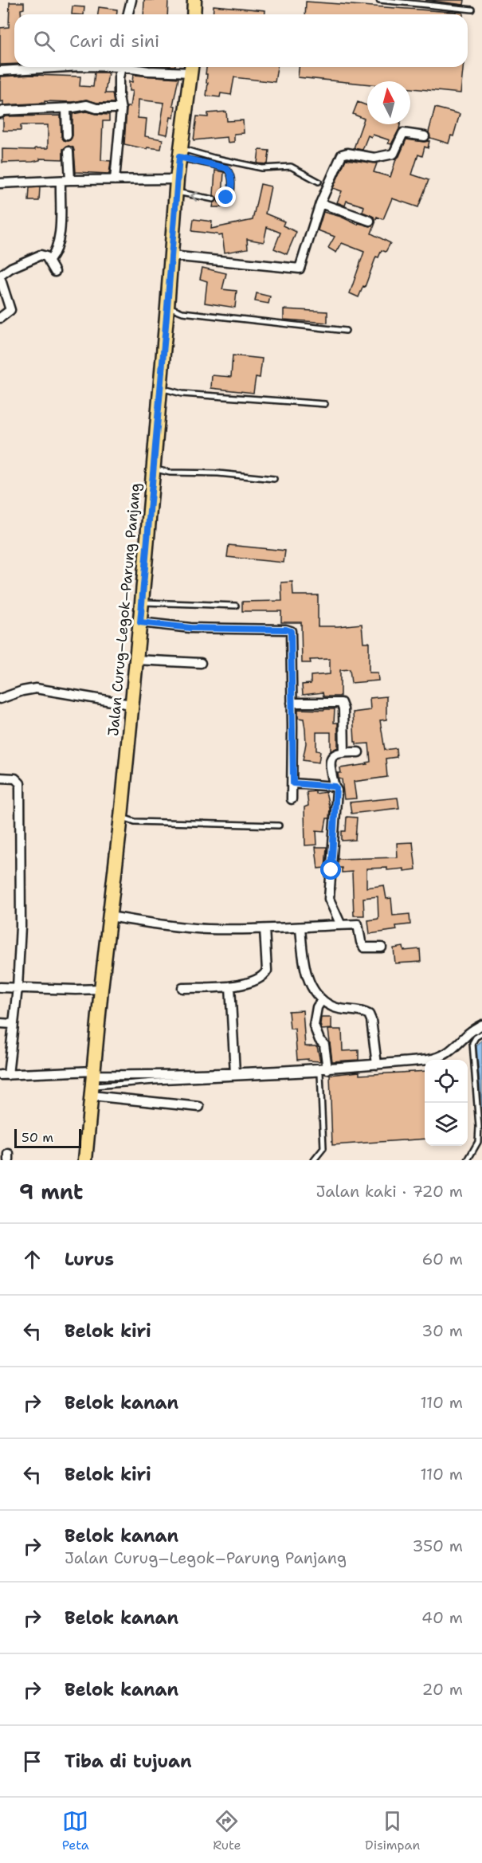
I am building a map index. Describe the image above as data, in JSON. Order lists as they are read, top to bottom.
{
  "streets": {
    "main road": ["Jalan Curug–Legok–Parung Panjang"]
  },
  "scale_bar": "50 m",
  "north": "top",
  "page": {
    "search": "Cari di sini",
    "scale": "50 m",
    "heading": ["9 mnt", "Jalan kaki · 720 m"],
    "list": [
      ["Lurus", "60 m"],
      ["Belok kiri", "30 m"],
      ["Belok kanan", "110 m"],
      ["Belok kiri", "110 m"],
      ["Belok kanan", "Jalan Curug–Legok–Parung Panjang", "350 m"],
      ["Belok kanan", "40 m"],
      ["Belok kanan", "20 m"],
      "Tiba di tujuan"
    ],
    "nav": ["Peta", "Rute", "Disimpan"]
  }
}
